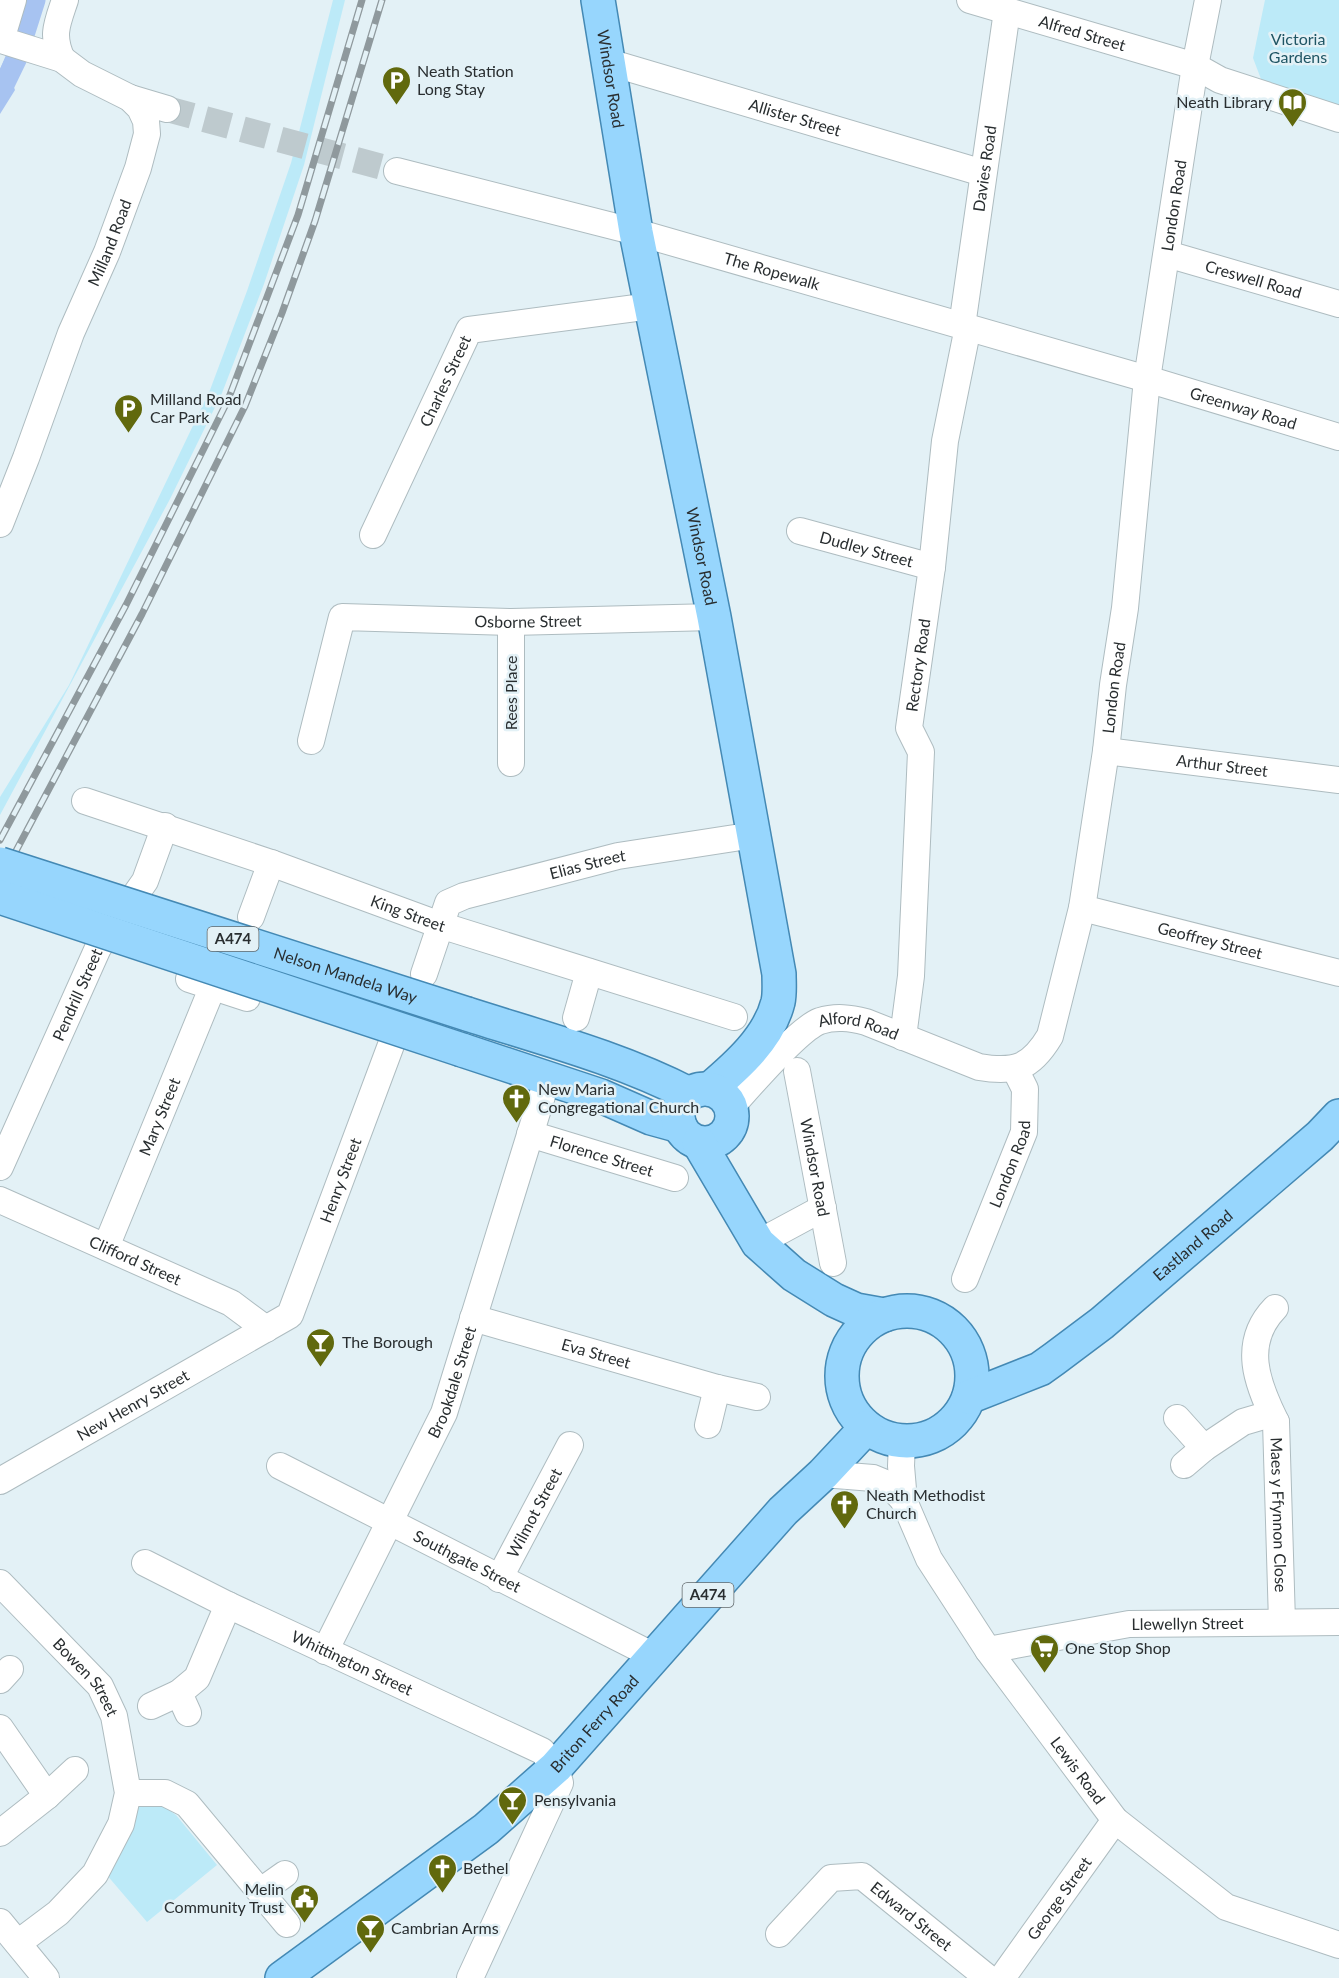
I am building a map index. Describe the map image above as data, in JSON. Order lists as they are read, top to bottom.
{
  "streets": {
    "main road": [
      "Windsor Road",
      "A474",
      "Nelson Mandela Way",
      "Eastland Road",
      "Briton Ferry Road"
    ],
    "street": [
      "Alfred Street",
      "Allister Street",
      "Davies Road",
      "London Road",
      "Milland Road",
      "The Ropewalk",
      "Creswell Road",
      "Charles Street",
      "Greenway Road",
      "Dudley Street",
      "Osborne Street",
      "Rectory Road",
      "Rees Place",
      "Arthur Street",
      "Elias Street",
      "King Street",
      "Geoffrey Street",
      "Pendrill Street",
      "Alford Road",
      "Mary Street",
      "Florence Street",
      "Henry Street",
      "Clifford Street",
      "Eva Street",
      "Brookdale Street",
      "New Henry Street",
      "Wilmot Street",
      "Maes y Ffynnon Close",
      "Southgate Street",
      "Llewellyn Street",
      "Whittington Street",
      "Bowen Street",
      "Lewis Road",
      "George Street",
      "Edward Street"
    ]
  },
  "crossings": [
    ["Alfred Street", "Davies Road"],
    ["Alfred Street", "London Road"],
    ["Windsor Road", "Allister Street"],
    ["Windsor Road", "The Ropewalk"],
    ["Windsor Road", "Charles Street"],
    ["Windsor Road", "Osborne Street"],
    ["Windsor Road", "Elias Street"],
    ["Windsor Road", "A474"],
    ["Windsor Road", "Nelson Mandela Way"],
    ["Windsor Road", "Alford Road"],
    ["Allister Street", "Davies Road"],
    ["Davies Road", "The Ropewalk"],
    ["Davies Road", "Rectory Road"],
    ["London Road", "The Ropewalk"],
    ["London Road", "Creswell Road"],
    ["London Road", "Greenway Road"],
    ["London Road", "Arthur Street"],
    ["London Road", "Geoffrey Street"],
    ["London Road", "Alford Road"],
    ["The Ropewalk", "Greenway Road"],
    ["The Ropewalk", "Rectory Road"],
    ["Dudley Street", "Rectory Road"],
    ["Osborne Street", "Rees Place"],
    ["Rectory Road", "Alford Road"],
    ["Elias Street", "King Street"],
    ["King Street", "Pendrill Street"],
    ["A474", "Nelson Mandela Way"],
    ["A474", "Alford Road"],
    ["Nelson Mandela Way", "Alford Road"],
    ["Mary Street", "Clifford Street"],
    ["Florence Street", "Brookdale Street"],
    ["Henry Street", "New Henry Street"],
    ["Eastland Road", "Briton Ferry Road"],
    ["Eastland Road", "Lewis Road"],
    ["Clifford Street", "New Henry Street"],
    ["Eva Street", "Brookdale Street"],
    ["Brookdale Street", "Southgate Street"],
    ["Brookdale Street", "Whittington Street"],
    ["Wilmot Street", "Southgate Street"],
    ["Maes y Ffynnon Close", "Llewellyn Street"],
    ["Southgate Street", "Briton Ferry Road"],
    ["Llewellyn Street", "Lewis Road"],
    ["Whittington Street", "Briton Ferry Road"],
    ["Briton Ferry Road", "Lewis Road"],
    ["Lewis Road", "George Street"]
  ],
  "parks": ["Victoria Gardens"],
  "places": {
    "parking": ["Neath Station Long Stay", "Milland Road Car Park"],
    "library": ["Neath Library"],
    "church": ["New Maria Congregational Church", "Neath Methodist Church", "Bethel"],
    "bar": ["The Borough", "Pensylvania", "Cambrian Arms"],
    "supermarket": ["One Stop Shop"],
    "public building": ["Melin Community Trust"]
  }
}
